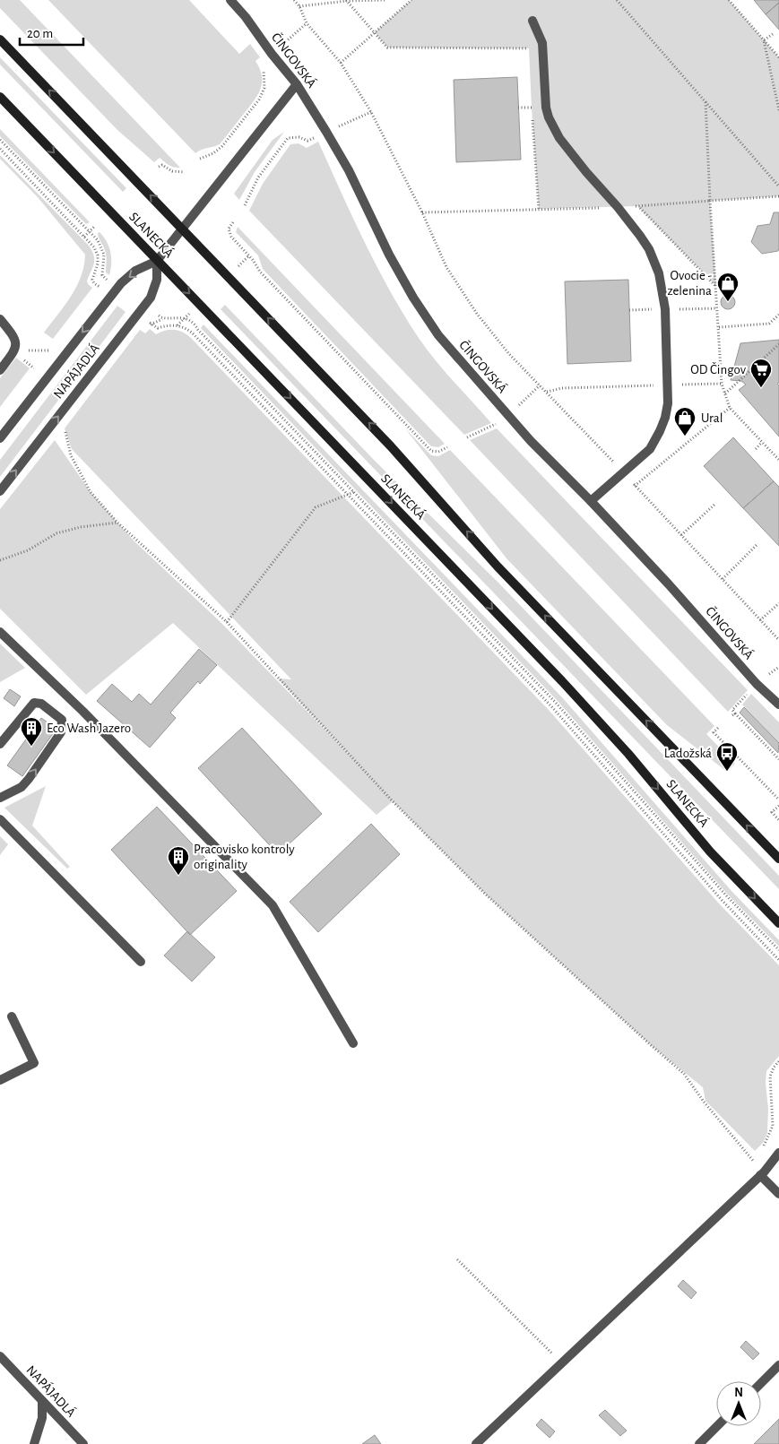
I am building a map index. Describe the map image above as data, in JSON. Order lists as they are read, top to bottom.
{
  "streets": {
    "main road": ["SLANECKÁ"],
    "street": ["ČINGOVSKÁ", "NAPÁJADLÁ"]
  },
  "crossings": [
    ["ČINGOVSKÁ", "NAPÁJADLÁ"],
    ["SLANECKÁ", "NAPÁJADLÁ"]
  ],
  "places": {
    "shop": ["Ovocie - zelenina", "Ural"],
    "supermarket": ["OD Čingov"],
    "building": ["Eco Wash Jazero", "Pracovisko kontroly originality"],
    "bus stop": ["Ladožská"]
  },
  "scale_bar": "20 m",
  "north": "top"
}
